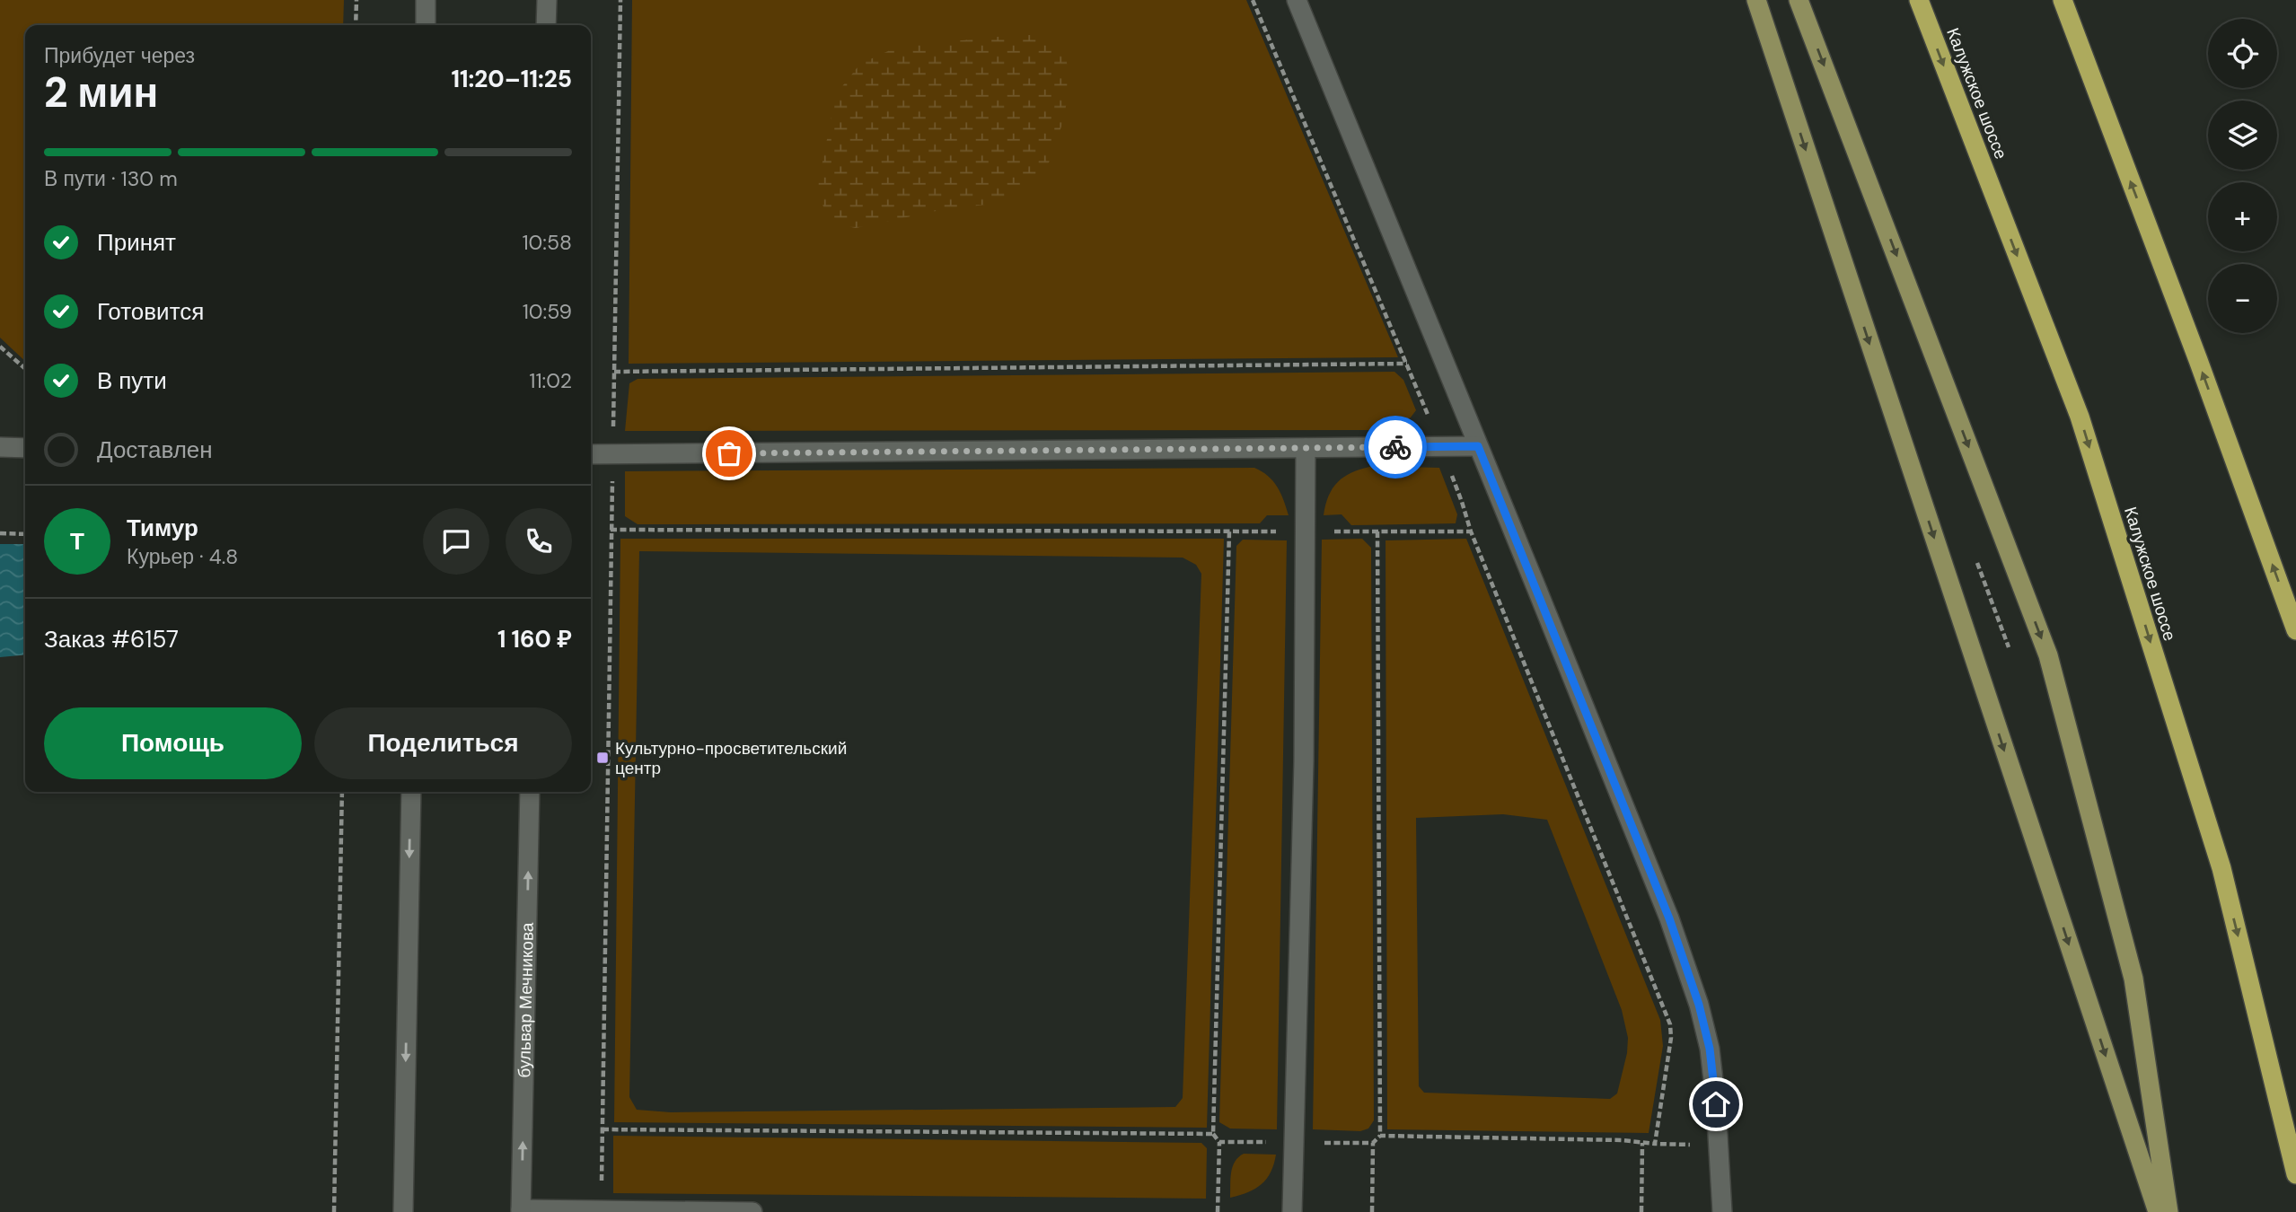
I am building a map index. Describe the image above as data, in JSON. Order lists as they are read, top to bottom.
{
  "streets": {
    "highway": ["Калужское шоссе"],
    "street": ["бульвар Мечникова"]
  },
  "places": {
    "transit": ["Культурно-просветительский центр"]
  },
  "page": {
    "map_buttons": ["+", "−"],
    "heading": ["2 мин", "Прибудет через", "11:20–11:25"],
    "panel": [
      "Тимур",
      "Курьер · 4.8",
      "Заказ #6157",
      "1 160 ₽"
    ],
    "bar": "В пути · 130 m",
    "list": [
      ["Принят", "10:58"],
      ["Готовится", "10:59"],
      ["В пути", "11:02"],
      "Доставлен"
    ],
    "round": "Т",
    "buttons": ["Помощь", "Поделиться"]
  }
}
